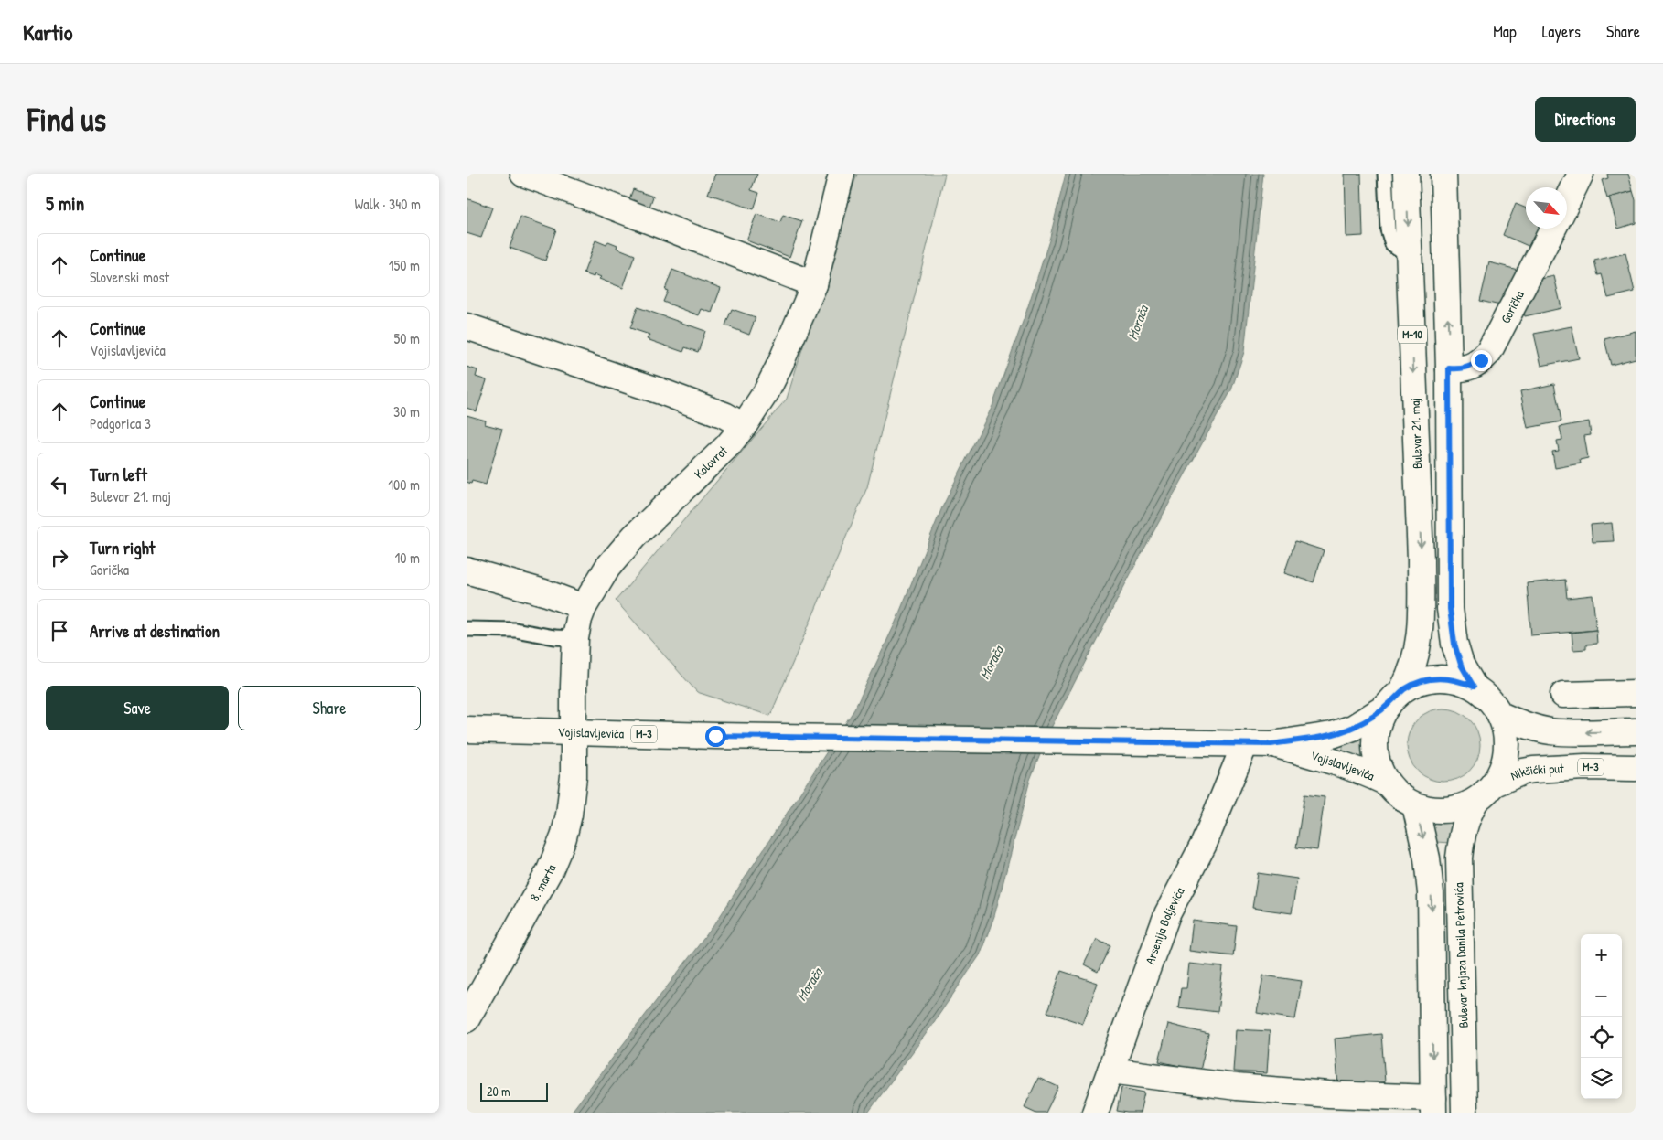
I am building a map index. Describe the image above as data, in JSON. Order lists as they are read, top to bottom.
{
  "streets": {
    "main road": [
      "Gorička",
      "M-10",
      "Bulevar 21. maj",
      "Kolovrat",
      "Vojislavljevića",
      "M-3",
      "Nikšićki put",
      "8. marta",
      "Arsenija Boljevića",
      "Bulevar knjaza Danila Petrovića"
    ]
  },
  "crossings": [
    ["Bulevar 21. maj", "Vojislavljevića"],
    ["Bulevar 21. maj", "M-3"],
    ["Bulevar 21. maj", "Nikšićki put"],
    ["Bulevar 21. maj", "Bulevar knjaza Danila Petrovića"],
    ["Kolovrat", "Vojislavljevića"],
    ["Kolovrat", "8. marta"],
    ["Vojislavljevića", "M-3"],
    ["Vojislavljevića", "Nikšićki put"],
    ["Vojislavljevića", "8. marta"],
    ["Vojislavljevića", "Arsenija Boljevića"],
    ["Vojislavljevića", "Bulevar knjaza Danila Petrovića"],
    ["M-3", "Nikšićki put"],
    ["M-3", "Bulevar knjaza Danila Petrovića"],
    ["Nikšićki put", "Bulevar knjaza Danila Petrovića"]
  ],
  "water": ["Morača"],
  "scale_bar": "20 m",
  "north": "bottom right",
  "page": {
    "header": "Kartio",
    "nav": ["Map", "Layers", "Share"],
    "buttons": [
      "Directions",
      ["Save", "Share"]
    ],
    "title": "Find us",
    "heading": ["5 min", "Walk · 340 m"],
    "list": [
      ["Continue", "Slovenski most", "150 m"],
      ["Continue", "Vojislavljevića", "50 m"],
      ["Continue", "Podgorica 3", "30 m"],
      ["Turn left", "Bulevar 21. maj", "100 m"],
      ["Turn right", "Gorička", "10 m"],
      "Arrive at destination"
    ],
    "map_buttons": ["+", "−"],
    "scale": "20 m"
  }
}
